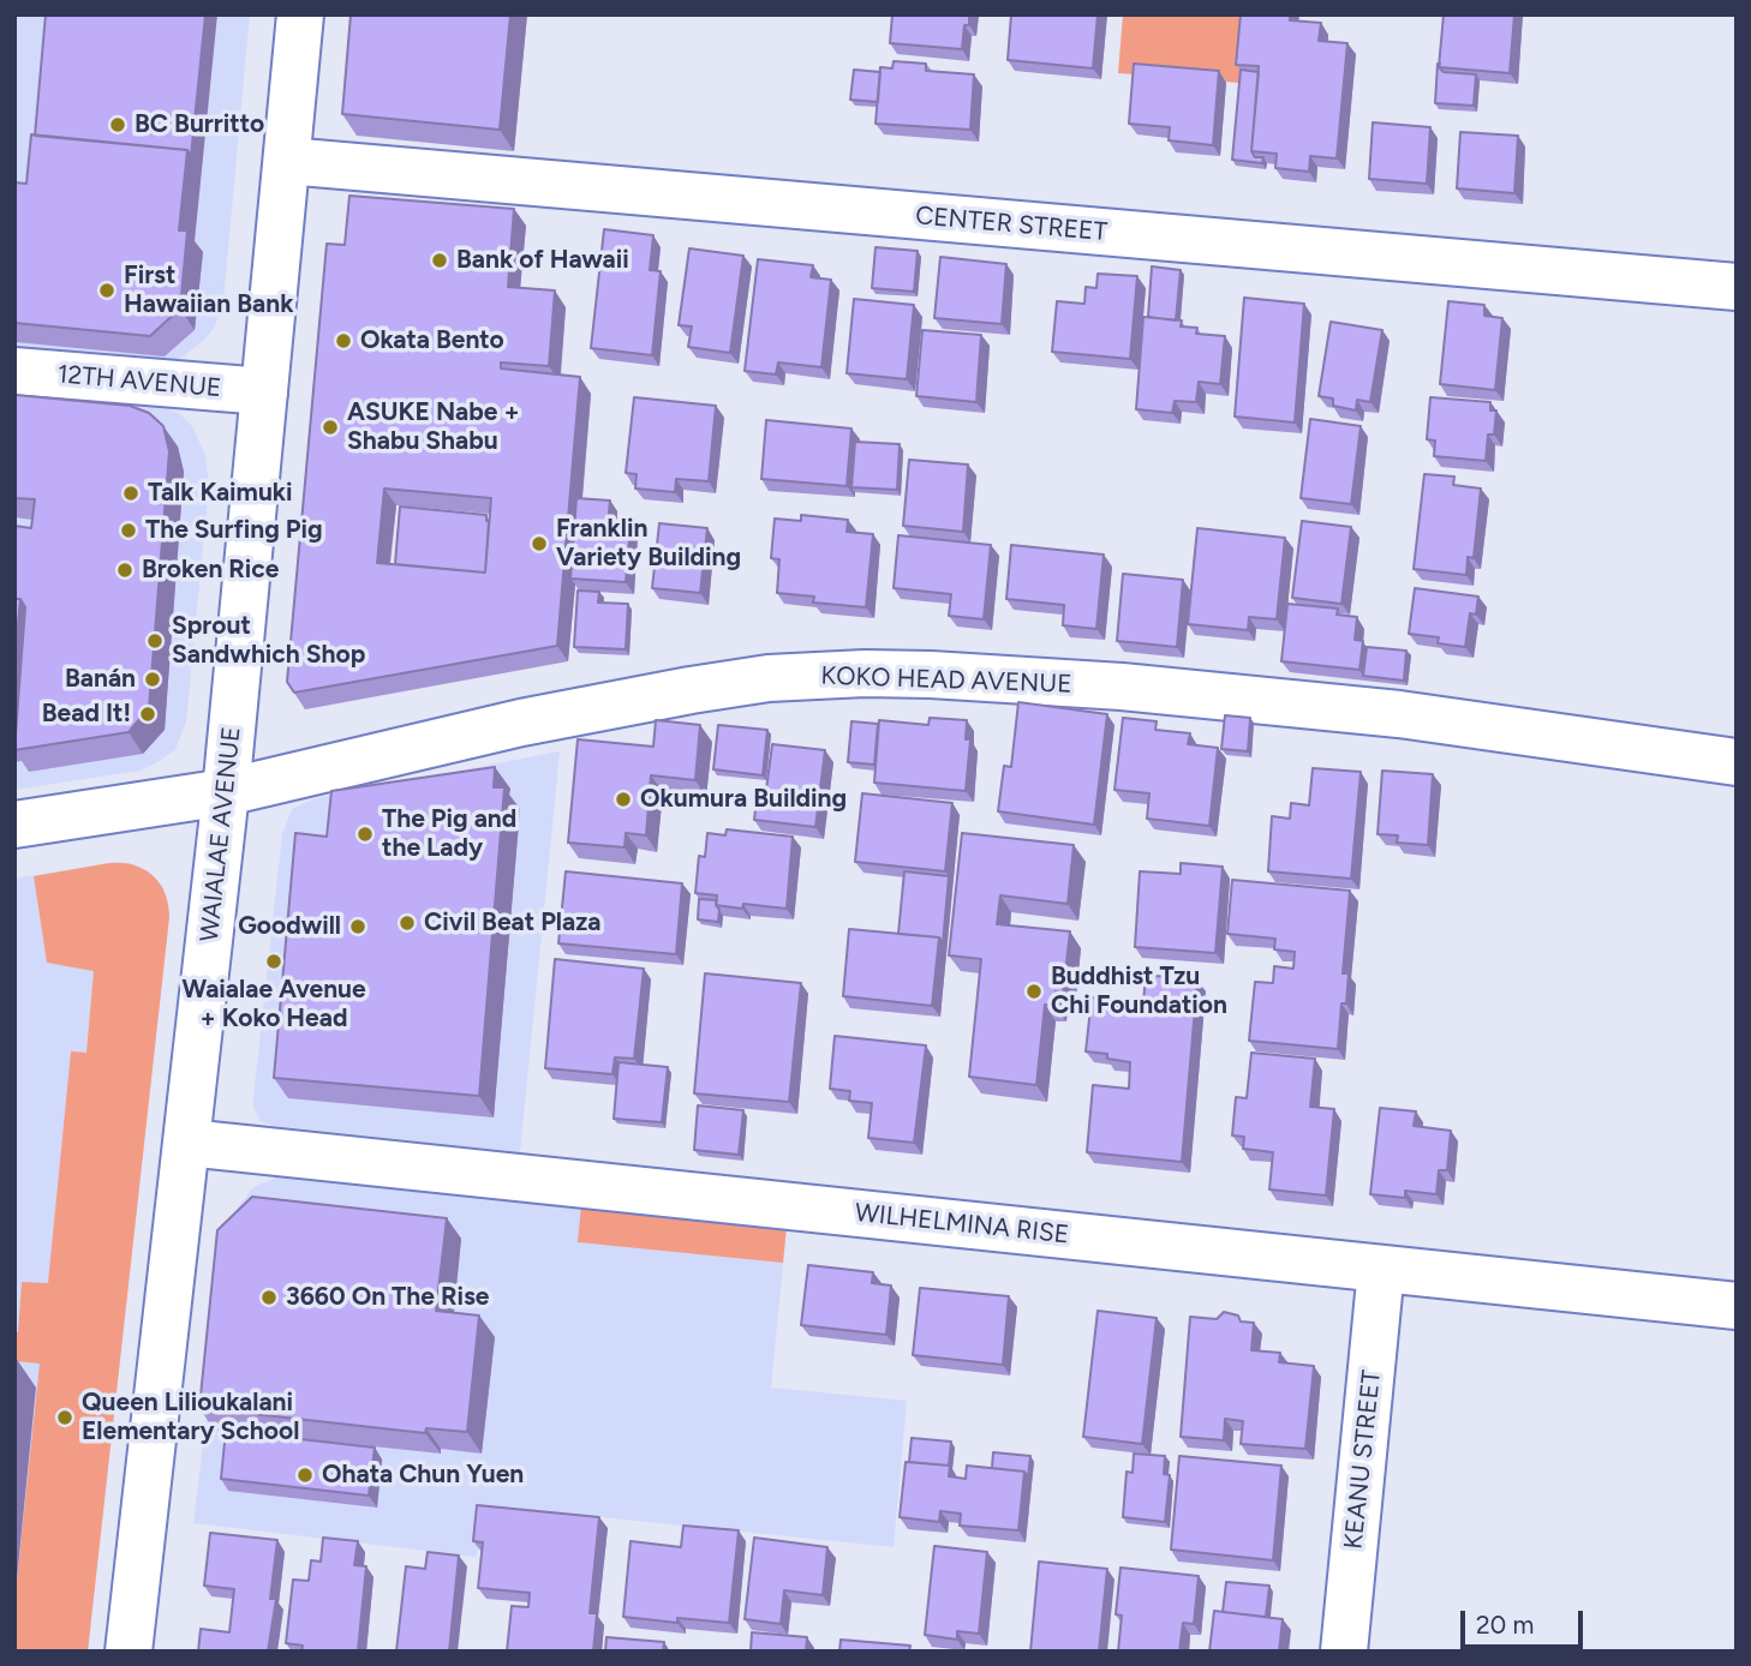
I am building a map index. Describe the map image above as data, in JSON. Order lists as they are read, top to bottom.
{
  "streets": {
    "street": [
      "CENTER STREET",
      "12TH AVENUE",
      "KOKO HEAD AVENUE",
      "WAIALAE AVENUE",
      "WILHELMINA RISE",
      "KEANU STREET"
    ]
  },
  "crossings": [
    ["CENTER STREET", "WAIALAE AVENUE"],
    ["12TH AVENUE", "WAIALAE AVENUE"],
    ["KOKO HEAD AVENUE", "WAIALAE AVENUE"],
    ["WAIALAE AVENUE", "WILHELMINA RISE"],
    ["WILHELMINA RISE", "KEANU STREET"]
  ],
  "places": [
    "BC Burritto",
    "Bank of Hawaii",
    "First Hawaiian Bank",
    "Okata Bento",
    "ASUKE Nabe + Shabu Shabu",
    "Talk Kaimuki",
    "The Surfing Pig",
    "Franklin Variety Building",
    "Broken Rice",
    "Sprout Sandwhich Shop",
    "Banán",
    "Bead It!",
    "Okumura Building",
    "The Pig and the Lady",
    "Civil Beat Plaza",
    "Goodwill",
    "Waialae Avenue + Koko Head",
    "Buddhist Tzu Chi Foundation",
    "3660 On The Rise",
    "Queen Lilioukalani Elementary School",
    "Ohata Chun Yuen"
  ],
  "scale_bar": "20 m"
}
